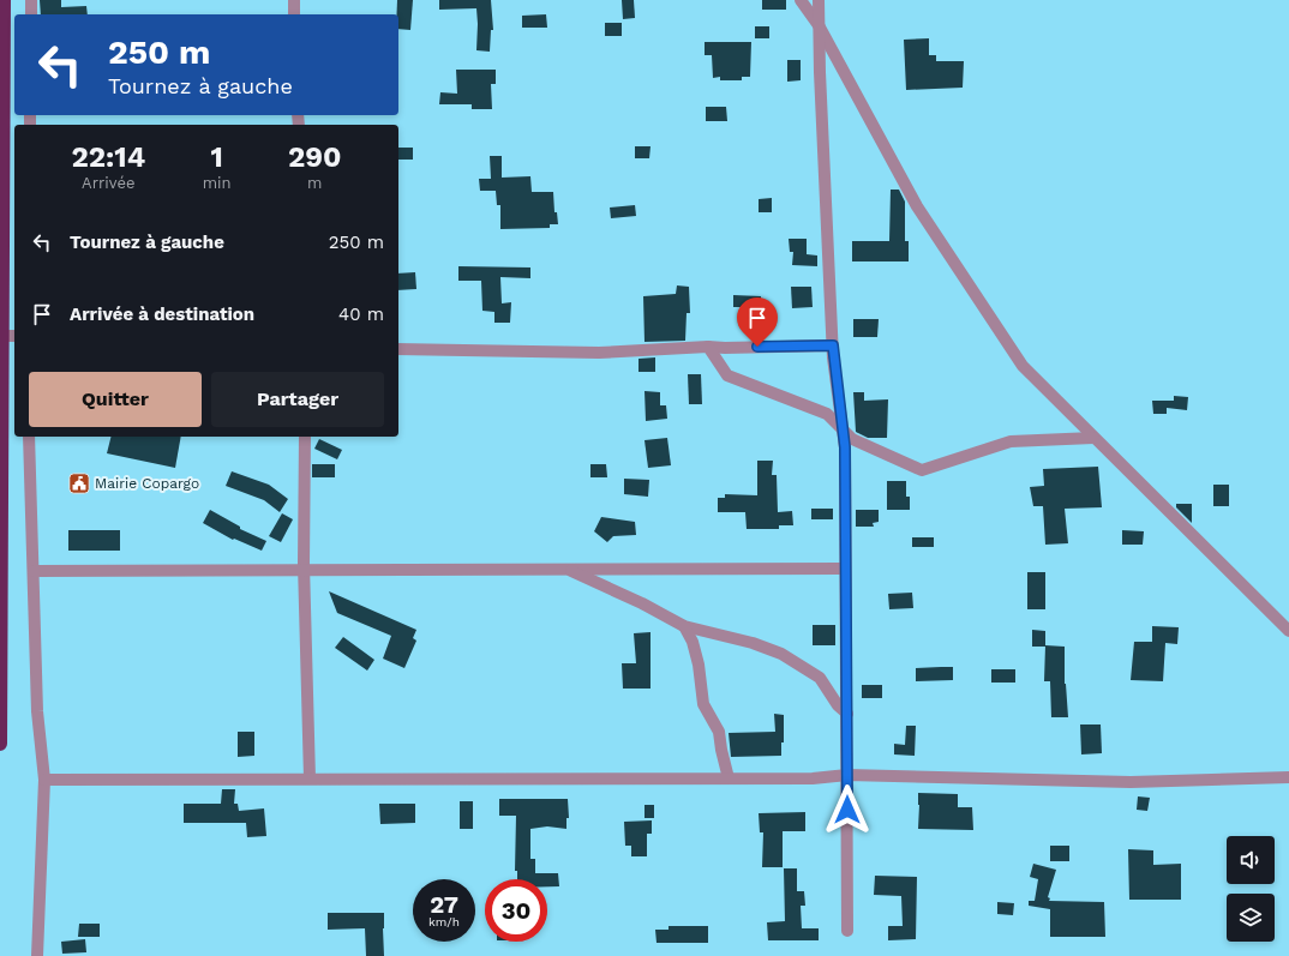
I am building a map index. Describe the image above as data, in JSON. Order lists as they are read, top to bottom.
{
  "places": {
    "public building": ["Mairie Copargo"]
  },
  "page": {
    "turn": ["250 m", "Tournez à gauche"],
    "eta": [
      "22:14",
      "Arrivée",
      "1",
      "min",
      "290",
      "m"
    ],
    "list": [
      {
        "name": "Tournez à gauche",
        "value": "250 m"
      },
      {
        "name": "Arrivée à destination",
        "value": "40 m"
      }
    ],
    "buttons": ["Quitter", "Partager"],
    "speed": "27 km/h",
    "limit": "30"
  }
}
